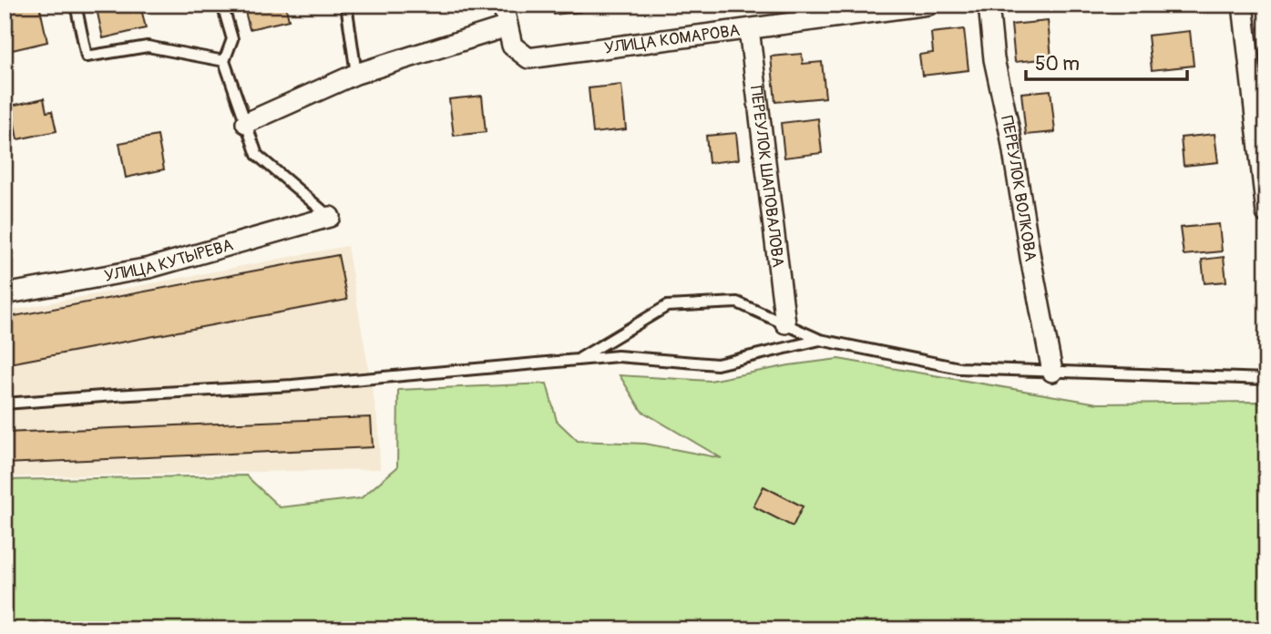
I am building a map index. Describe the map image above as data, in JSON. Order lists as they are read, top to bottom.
{
  "streets": {
    "street": [
      "УЛИЦА КОМАРОВА",
      "ПЕРЕУЛОК ШАПОВАЛОВА",
      "ПЕРЕУЛОК ВОЛКОВА",
      "УЛИЦА КУТЫРЕВА"
    ]
  },
  "crossings": [
    ["УЛИЦА КОМАРОВА", "ПЕРЕУЛОК ШАПОВАЛОВА"]
  ],
  "scale_bar": "50 m"
}
